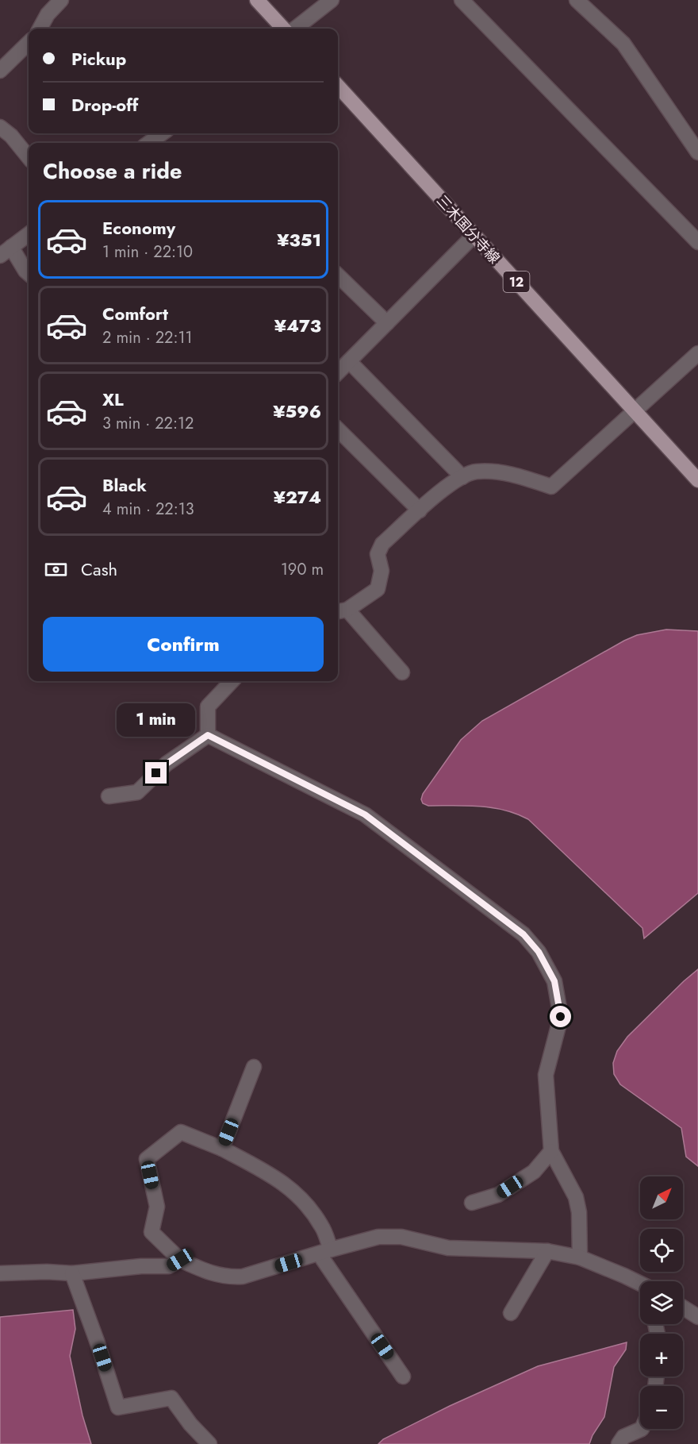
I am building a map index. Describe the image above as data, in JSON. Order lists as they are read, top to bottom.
{
  "streets": {
    "main road": ["三木国分寺線", "12"]
  },
  "north": "top right",
  "page": {
    "banner": ["Pickup", "Drop-off"],
    "heading": "Choose a ride",
    "list": [
      {
        "name": "Economy",
        "note": "1 min · 22:10",
        "value": "¥351"
      },
      {
        "name": "Comfort",
        "note": "2 min · 22:11",
        "value": "¥473"
      },
      {
        "name": "XL",
        "note": "3 min · 22:12",
        "value": "¥596"
      },
      {
        "name": "Black",
        "note": "4 min · 22:13",
        "value": "¥274"
      }
    ],
    "pay": ["Cash", "190 m"],
    "buttons": "Confirm",
    "bubble": "1 min",
    "map_buttons": ["+", "−"]
  }
}
